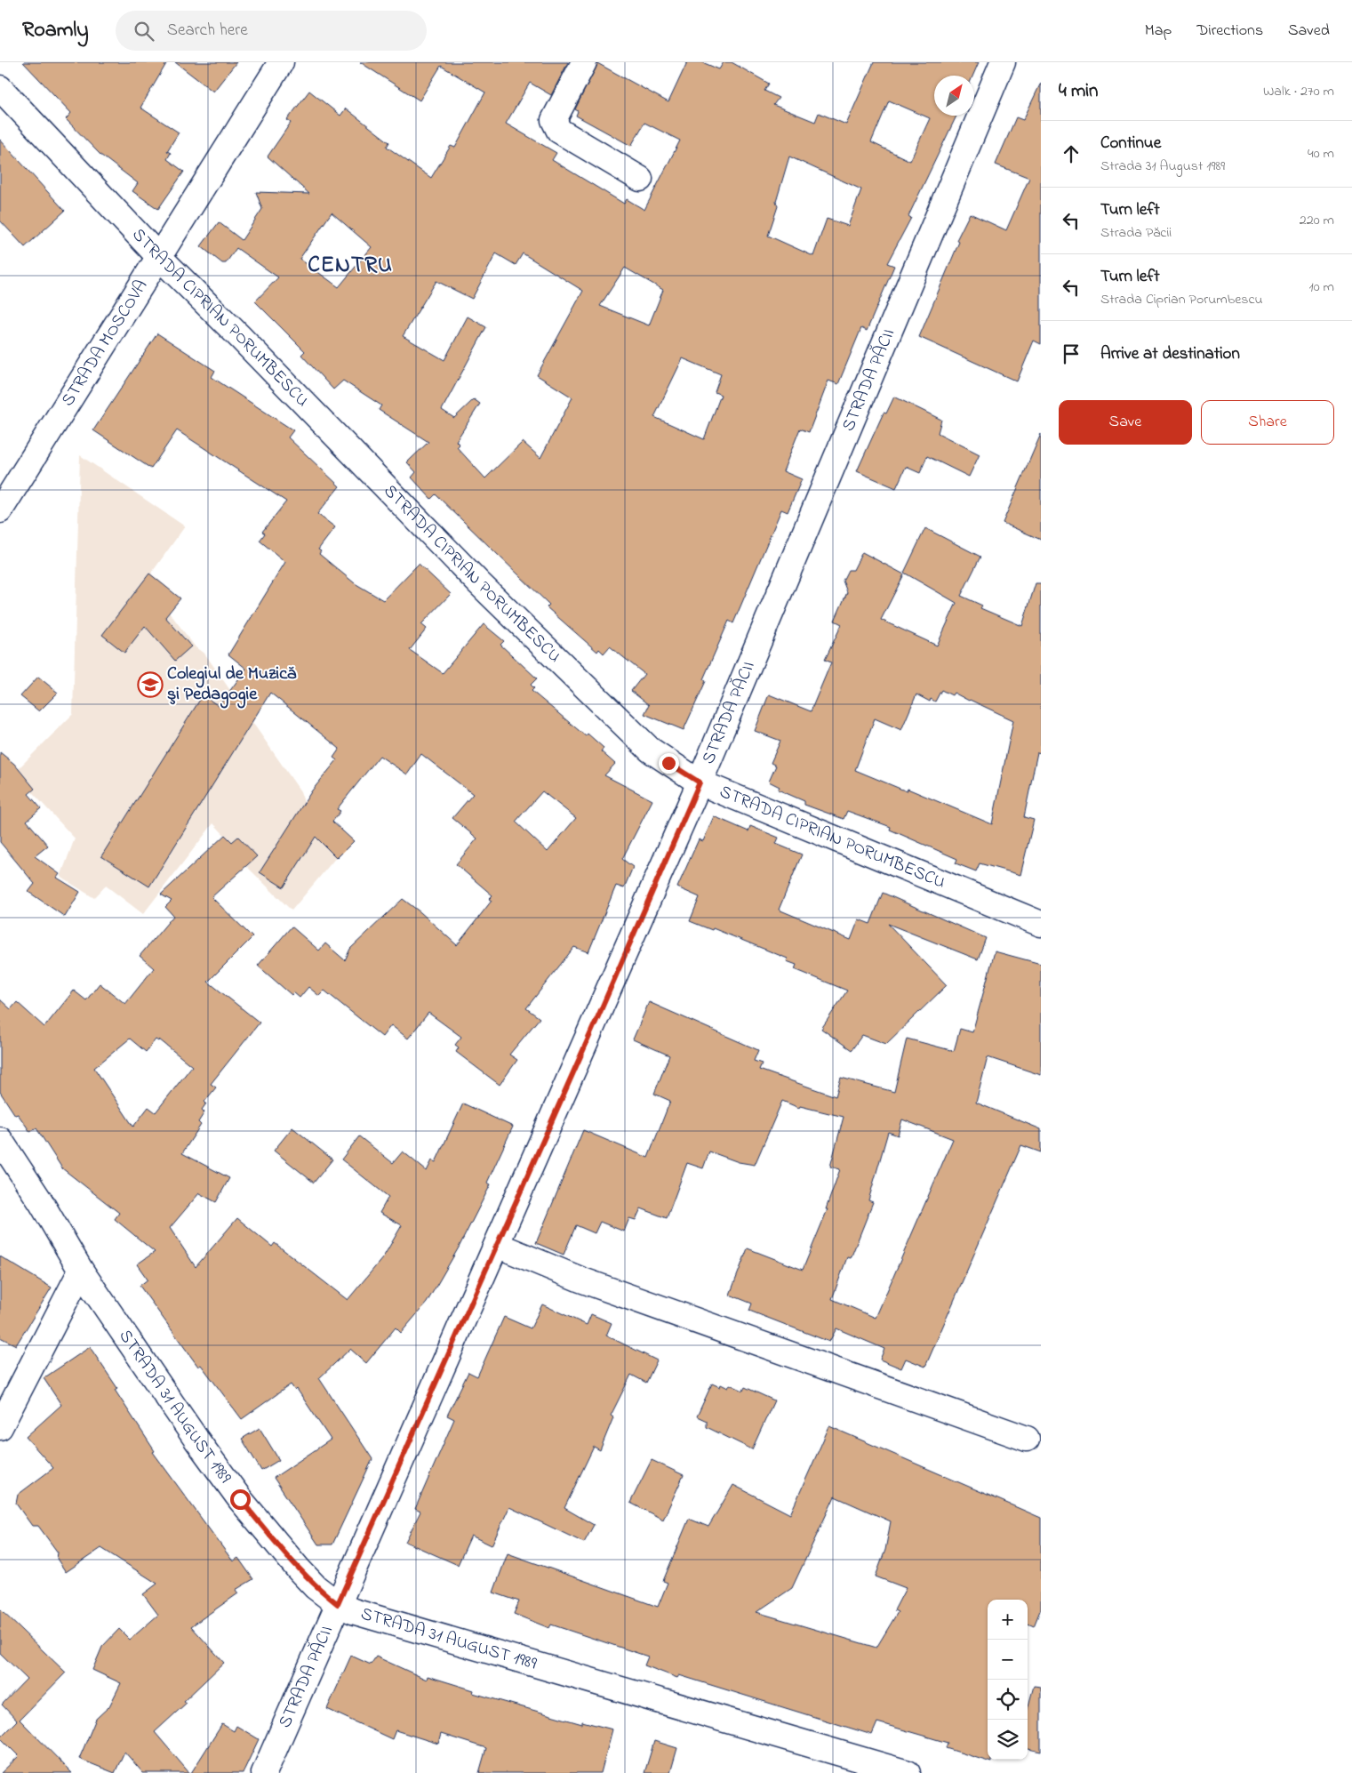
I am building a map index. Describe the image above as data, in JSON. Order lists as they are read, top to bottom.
{
  "streets": {
    "street": [
      "STRADA CIPRIAN PORUMBESCU",
      "STRADA MOSCOVA",
      "STRADA PĂCII",
      "STRADA 31 AUGUST 1989"
    ]
  },
  "crossings": [
    ["STRADA CIPRIAN PORUMBESCU", "STRADA MOSCOVA"],
    ["STRADA CIPRIAN PORUMBESCU", "STRADA PĂCII"],
    ["STRADA PĂCII", "STRADA 31 AUGUST 1989"]
  ],
  "districts": ["CENTRU"],
  "places": {
    "school or university": ["Colegiul de Muzică şi Pedagogie"]
  },
  "north": "top right",
  "page": {
    "header": "Roamly",
    "search": "Search here",
    "nav": ["Map", "Directions", "Saved"],
    "heading": ["4 min", "Walk · 270 m"],
    "list": [
      ["Continue", "Strada 31 August 1989", "40 m"],
      ["Turn left", "Strada Păcii", "220 m"],
      ["Turn left", "Strada Ciprian Porumbescu", "10 m"],
      "Arrive at destination"
    ],
    "buttons": ["Save", "Share"],
    "map_buttons": ["+", "−"]
  }
}
